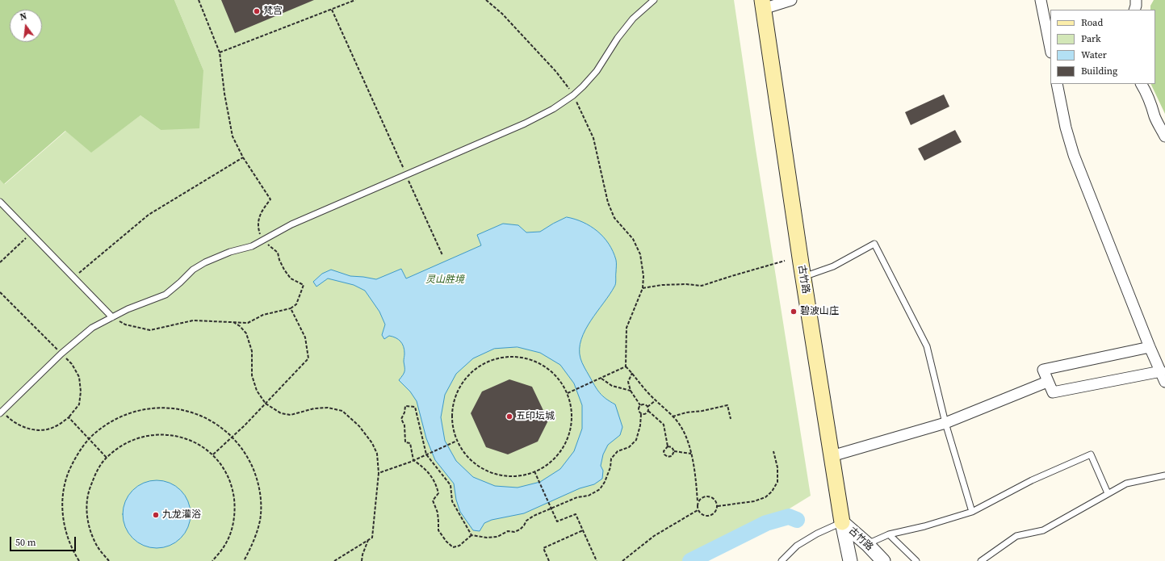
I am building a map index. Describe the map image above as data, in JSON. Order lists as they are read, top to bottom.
{
  "streets": {
    "main road": ["古竹路"]
  },
  "parks": ["灵山胜境"],
  "places": [
    "梵宫",
    "碧波山庄",
    "五印坛城",
    "九龙灌浴"
  ],
  "legend": [
    "Road",
    "Park",
    "Water",
    "Building"
  ],
  "scale_bar": "50 m",
  "north": "top"
}
